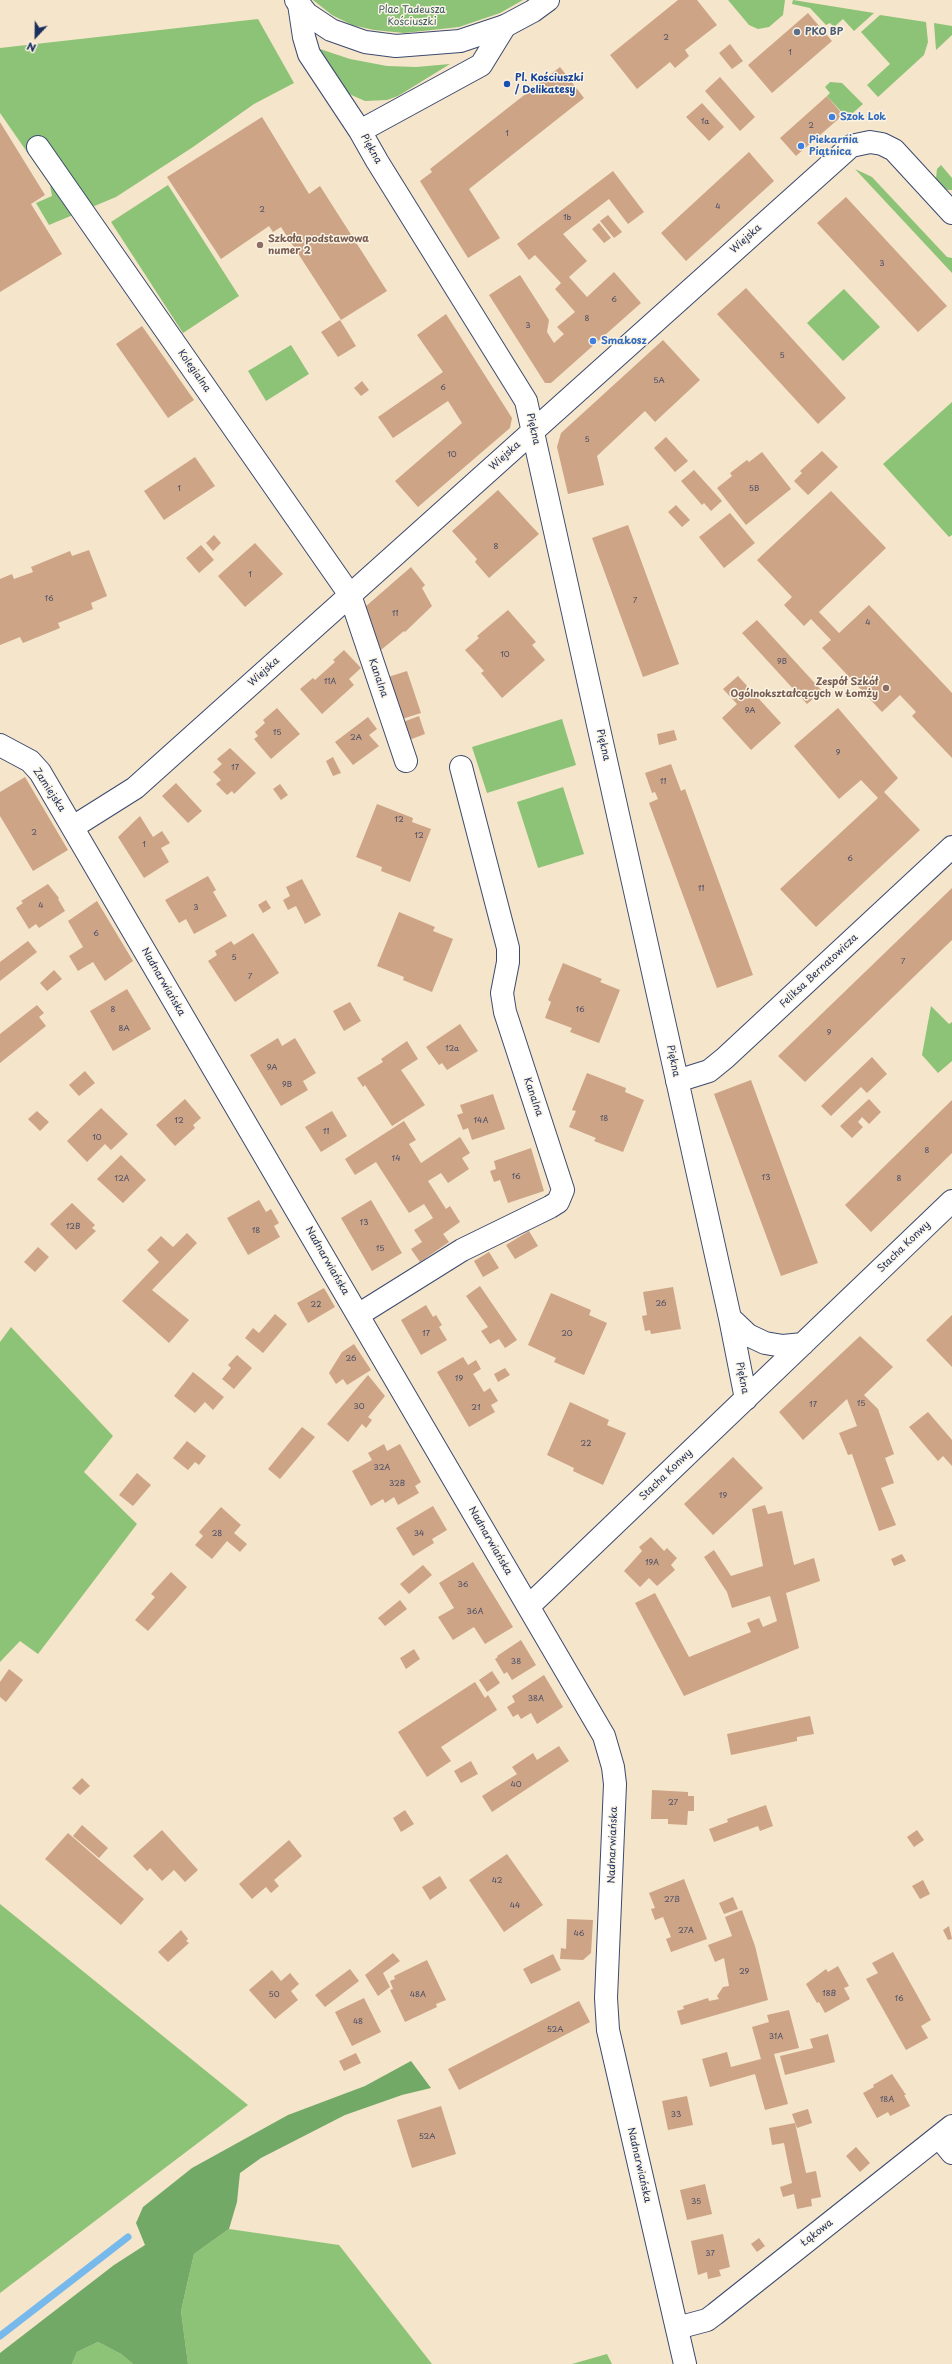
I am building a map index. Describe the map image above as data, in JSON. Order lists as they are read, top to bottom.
{
  "streets": {
    "street": [
      "Piękna",
      "Wiejska",
      "Kolegialna",
      "Kanalna",
      "Zamiejska",
      "Feliksa Bernatowicza",
      "Nadnarwiańska",
      "Stacha Konwy",
      "Łąkowa"
    ]
  },
  "crossings": [
    ["Piękna", "Wiejska"],
    ["Piękna", "Feliksa Bernatowicza"],
    ["Piękna", "Stacha Konwy"],
    ["Wiejska", "Kolegialna"],
    ["Wiejska", "Kanalna"],
    ["Wiejska", "Zamiejska"],
    ["Wiejska", "Nadnarwiańska"],
    ["Kolegialna", "Kanalna"],
    ["Kanalna", "Nadnarwiańska"],
    ["Zamiejska", "Nadnarwiańska"],
    ["Nadnarwiańska", "Stacha Konwy"],
    ["Nadnarwiańska", "Łąkowa"]
  ],
  "parks": ["Plac Tadeusza Kościuszki"],
  "places": [
    "PKO BP",
    "Pl. Kościuszki / Delikatesy",
    "Szok Lok",
    "Piekarnia Piątnica",
    "Szkoła podstawowa numer 2",
    "Smakosz",
    "Zespół Szkół Ogólnokształcących w Łomży"
  ],
  "house_numbers": [
    "2",
    "1",
    "1a",
    "2",
    "1",
    "4",
    "2",
    "1b",
    "3",
    "6",
    "8",
    "3",
    "5",
    "5A",
    "6",
    "5",
    "10",
    "1",
    "5B",
    "8",
    "1",
    "16",
    "7",
    "11",
    "4",
    "10",
    "9B",
    "11A",
    "9A",
    "15",
    "2A",
    "9",
    "17",
    "11",
    "12",
    "2",
    "12",
    "1",
    "6",
    "11",
    "4",
    "3",
    "6",
    "5",
    "7",
    "7",
    "8",
    "16",
    "8A",
    "9",
    "12a",
    "9A",
    "9B",
    "18",
    "12",
    "14A",
    "11",
    "10",
    "8",
    "14",
    "16",
    "13",
    "12A",
    "8",
    "13",
    "12B",
    "18",
    "15",
    "26",
    "22",
    "17",
    "20",
    "26",
    "19",
    "15",
    "17",
    "30",
    "21",
    "22",
    "32A",
    "32B",
    "19",
    "28",
    "34",
    "19A",
    "36",
    "36A",
    "38",
    "38A",
    "40",
    "27",
    "42",
    "27B",
    "44",
    "27A",
    "46",
    "29",
    "18B",
    "50",
    "48A",
    "16",
    "48",
    "52A",
    "31A",
    "18A",
    "33",
    "52A",
    "35",
    "37"
  ],
  "north": "bottom"
}
